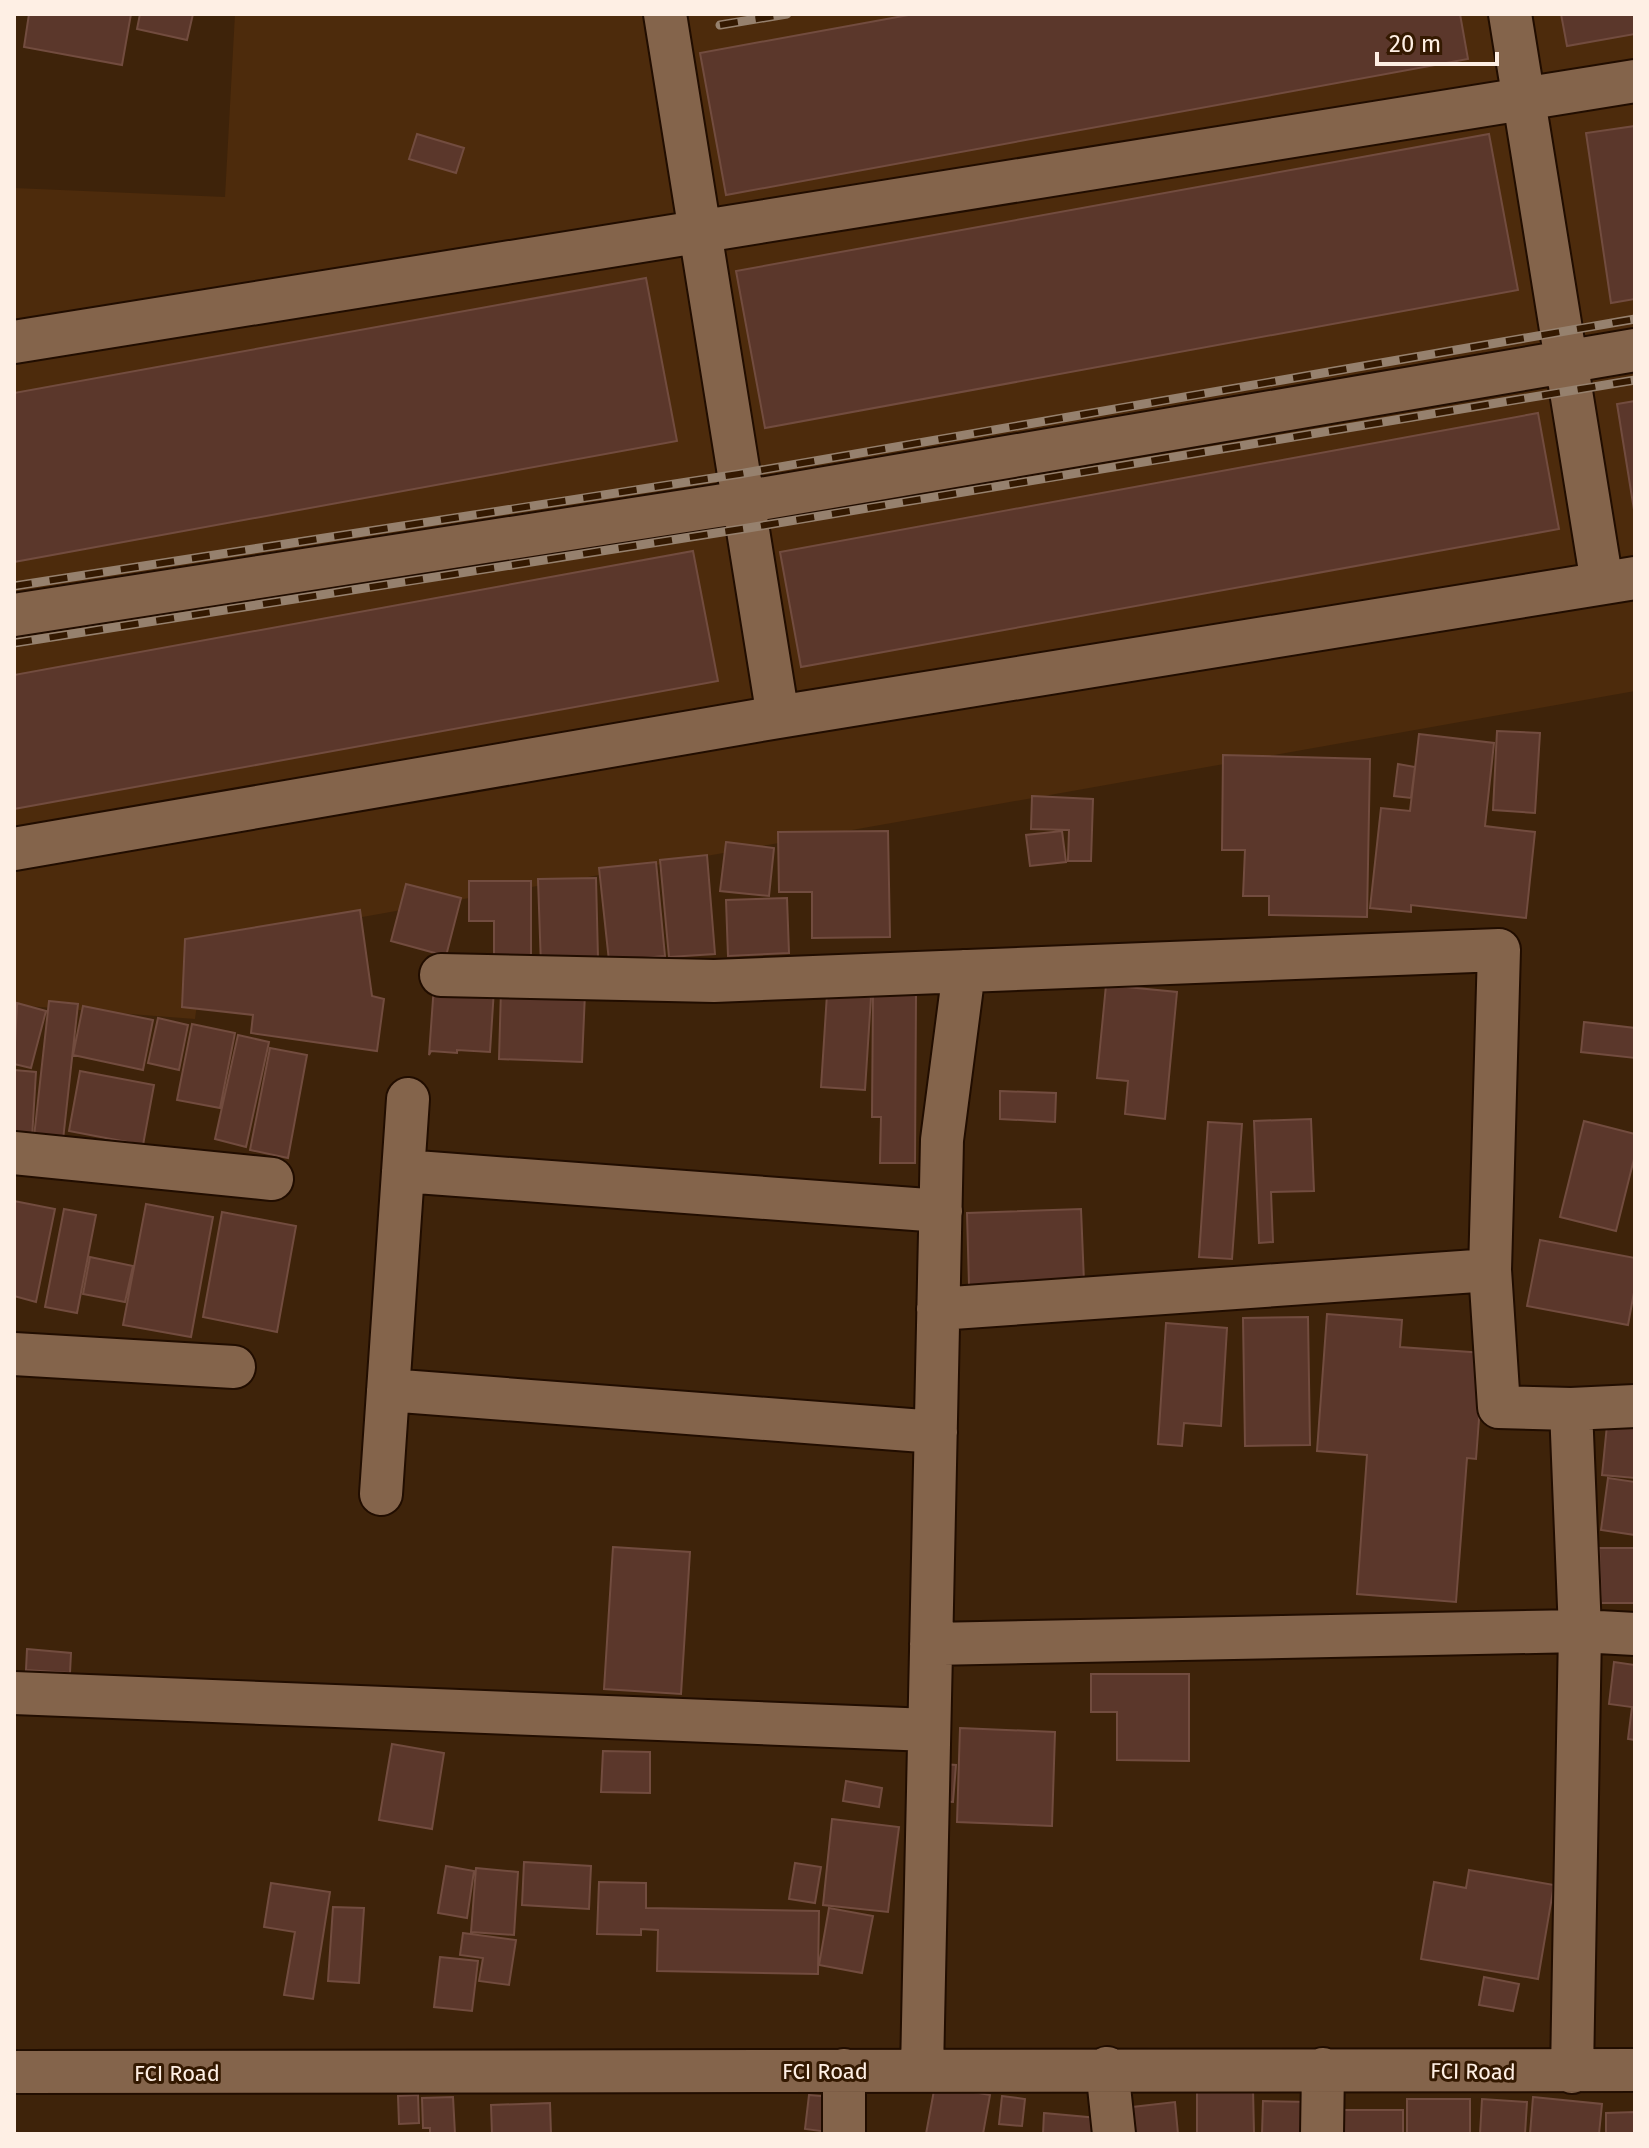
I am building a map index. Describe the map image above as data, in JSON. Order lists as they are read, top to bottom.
{
  "streets": {
    "street": ["FCI Road"]
  },
  "scale_bar": "20 m"
}
